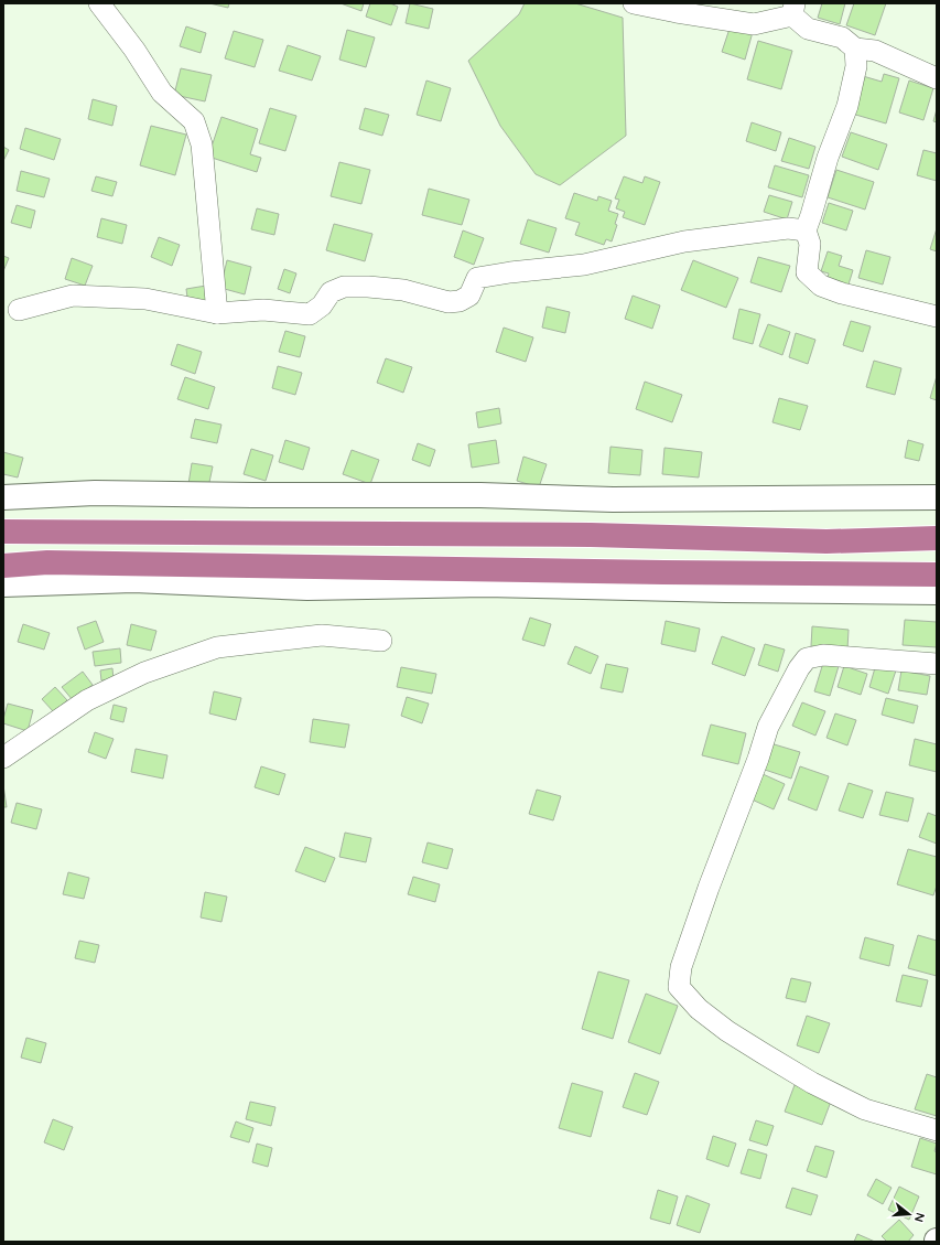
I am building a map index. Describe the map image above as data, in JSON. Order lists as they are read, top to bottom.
{
  "north": "right"
}
